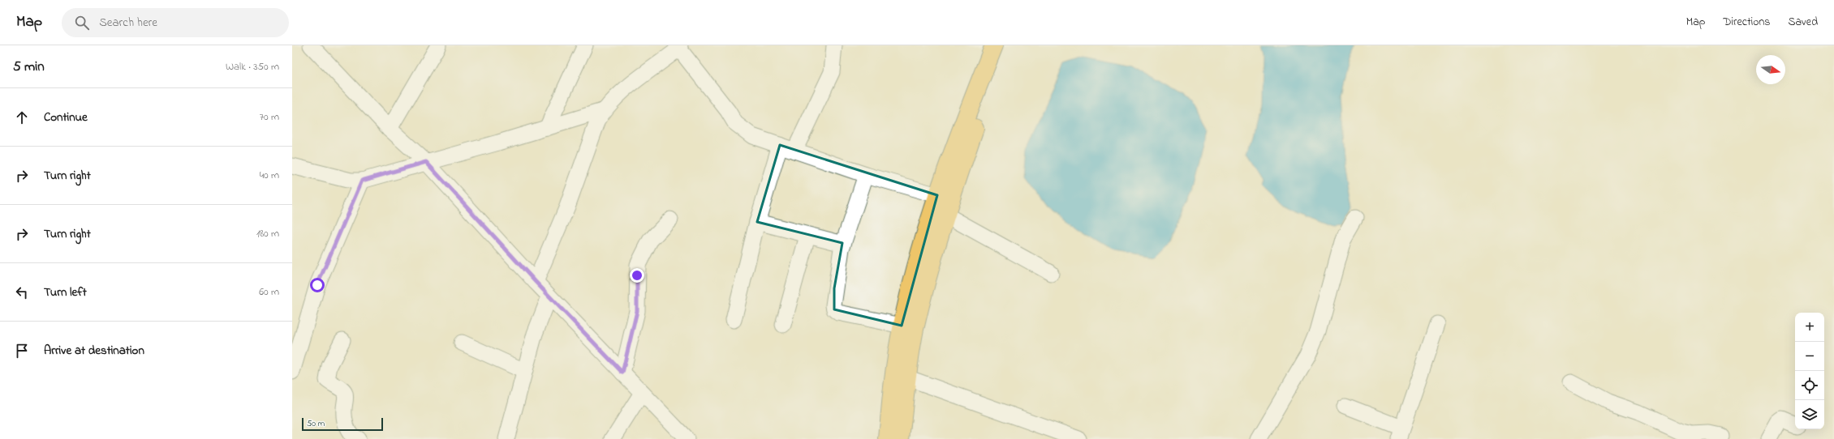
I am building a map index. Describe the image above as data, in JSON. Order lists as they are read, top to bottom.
{
  "scale_bar": "50 m",
  "north": "right",
  "page": {
    "header": "Map",
    "search": "Search here",
    "nav": ["Map", "Directions", "Saved"],
    "heading": ["5 min", "Walk · 350 m"],
    "list": [
      ["Continue", "70 m"],
      ["Turn right", "40 m"],
      ["Turn right", "180 m"],
      ["Turn left", "60 m"],
      "Arrive at destination"
    ],
    "map_buttons": ["+", "−"],
    "scale": "50 m"
  }
}
